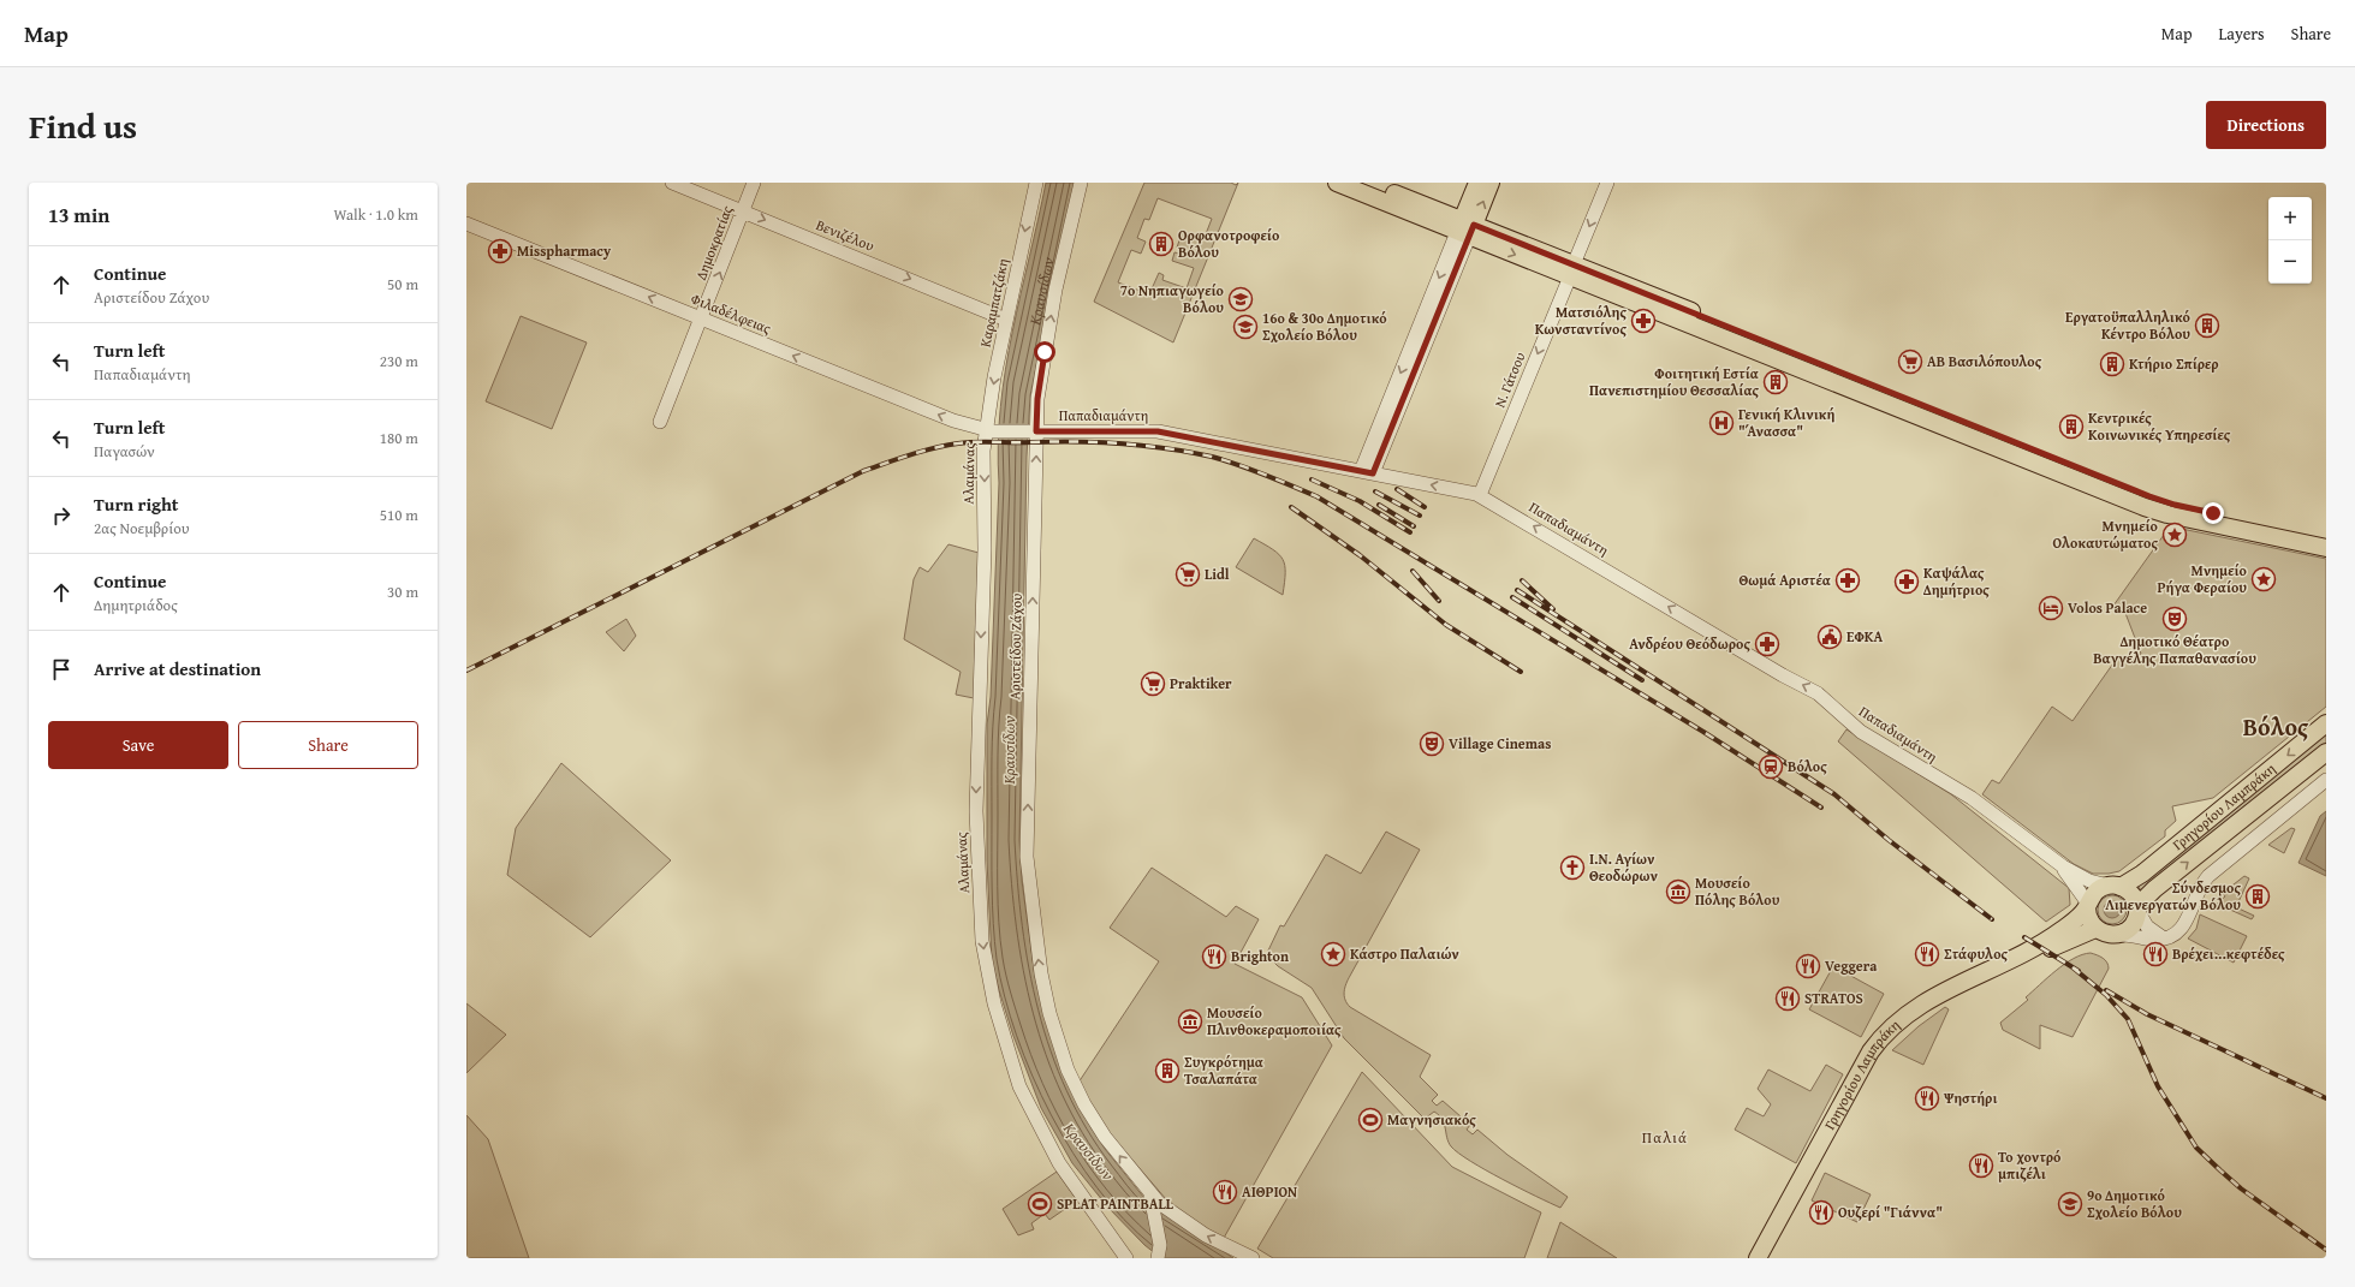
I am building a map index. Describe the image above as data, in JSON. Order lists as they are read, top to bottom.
{
  "streets": {
    "main road": ["Γρηγορίου Λαμπράκη"],
    "street": [
      "Βενιζέλου",
      "Δημοκρατίας",
      "Καραμπατζάκη",
      "Φιλαδέλφειας",
      "Ν. Γάτσου",
      "Παπαδιαμάντη",
      "Αλαμάνας",
      "Αριστείδου Ζάχου"
    ]
  },
  "crossings": [
    ["Βενιζέλου", "Δημοκρατίας"],
    ["Βενιζέλου", "Καραμπατζάκη"],
    ["Δημοκρατίας", "Φιλαδέλφειας"],
    ["Καραμπατζάκη", "Φιλαδέλφειας"],
    ["Καραμπατζάκη", "Παπαδιαμάντη"],
    ["Καραμπατζάκη", "Αλαμάνας"],
    ["Φιλαδέλφειας", "Παπαδιαμάντη"],
    ["Φιλαδέλφειας", "Αλαμάνας"],
    ["Ν. Γάτσου", "Παπαδιαμάντη"],
    ["Παπαδιαμάντη", "Αλαμάνας"],
    ["Παπαδιαμάντη", "Αριστείδου Ζάχου"]
  ],
  "one_way": [
    "Βενιζέλου",
    "Δημοκρατίας",
    "Καραμπατζάκη",
    "Φιλαδέλφειας",
    "Παπαδιαμάντη",
    "Αλαμάνας",
    "Αριστείδου Ζάχου"
  ],
  "districts": ["Βόλος", "Παλιά"],
  "water": ["Κραυσίδων"],
  "places": {
    "building": [
      "Ορφανοτροφείο Βόλου",
      "Εργατοϋπαλληλικό Κέντρο Βόλου",
      "Κτήριο Σπίρερ",
      "Φοιτητική Εστία Πανεπιστημίου Θεσσαλίας",
      "Κεντρικές Κοινωνικές Υπηρεσίες",
      "Σύνδεσμος Λιμενεργατών Βόλου",
      "Συγκρότημα Τσαλαπάτα"
    ],
    "pharmacy": [
      "Misspharmacy",
      "Ματσιόλης Κωνσταντίνος",
      "Θωμά Αριστέα",
      "Καψάλας Δημήτριος",
      "Ανδρέου Θεόδωρος"
    ],
    "school or university": ["7ο Νηπιαγωγείο Βόλου", "16ο & 30ο Δημοτικό Σχολείο Βόλου", "9ο Δημοτικό Σχολείο Βόλου"],
    "supermarket": ["ΑΒ Βασιλόπουλος", "Lidl", "Praktiker"],
    "hospital": ["Γενική Κλινική \"Άνασσα\""],
    "place": ["Μνημείο Ολοκαυτώματος", "Μνημείο Ρήγα Φεραίου", "Κάστρο Παλαιών"],
    "hotel": ["Volos Palace"],
    "theatre": ["Δημοτικό Θέατρο Βαγγέλης Παπαθανασίου", "Village Cinemas"],
    "public building": ["ΕΦΚΑ"],
    "station": ["Βόλος"],
    "church": ["Ι.Ν. Αγίων Θεοδώρων"],
    "museum": ["Μουσείο Πόλης Βόλου", "Μουσείο Πλινθοκεραμοποιίας"],
    "restaurant": [
      "Στάφυλος",
      "Βρέχει...κεφτέδες",
      "Brighton",
      "Veggera",
      "STRATOS",
      "Ψηστήρι",
      "Το χοντρό μπιζέλι",
      "ΑΙΘΡΙΟΝ",
      "Ουζερί \"Γιάννα\""
    ],
    "sports": ["Μαγνησιακός", "SPLAT PAINTBALL"]
  },
  "page": {
    "header": "Map",
    "nav": ["Map", "Layers", "Share"],
    "title": "Find us",
    "buttons": [
      "Directions",
      ["Save", "Share"]
    ],
    "heading": ["13 min", "Walk · 1.0 km"],
    "map_buttons": ["+", "−"],
    "list": [
      ["Continue", "Αριστείδου Ζάχου", "50 m"],
      ["Turn left", "Παπαδιαμάντη", "230 m"],
      ["Turn left", "Παγασών", "180 m"],
      ["Turn right", "2ας Νοεμβρίου", "510 m"],
      ["Continue", "Δημητριάδος", "30 m"],
      "Arrive at destination"
    ]
  }
}
